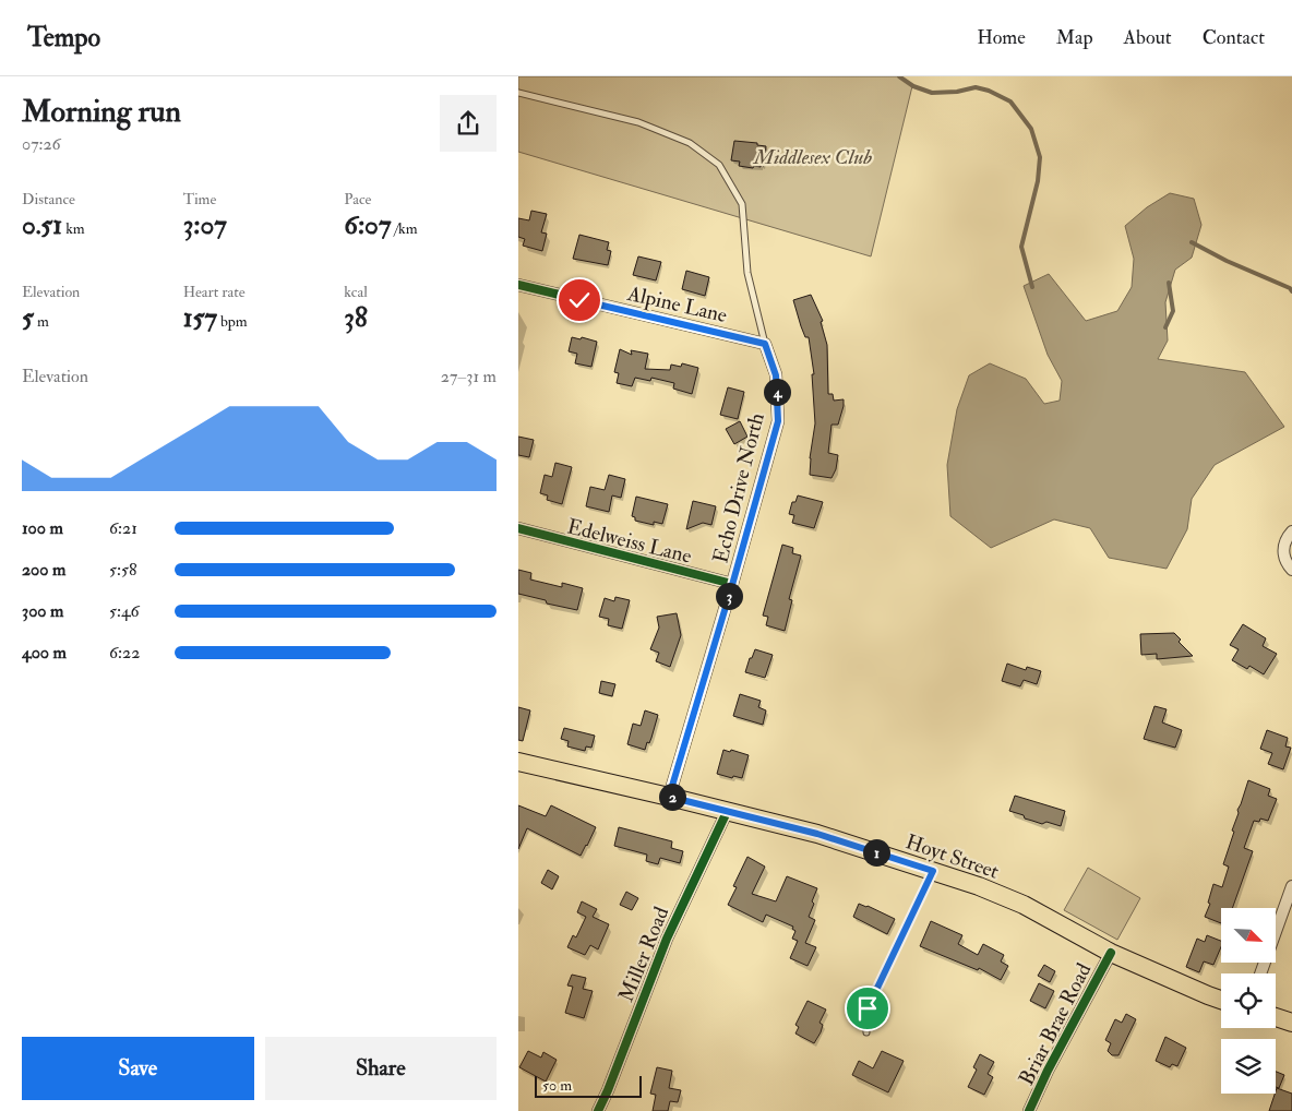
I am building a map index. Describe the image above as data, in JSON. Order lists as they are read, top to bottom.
{
  "streets": {
    "main road": ["Hoyt Street"],
    "street": [
      "Alpine Lane",
      "Echo Drive North",
      "Edelweiss Lane",
      "Miller Road",
      "Briar Brae Road"
    ]
  },
  "crossings": [
    ["Alpine Lane", "Echo Drive North"],
    ["Echo Drive North", "Edelweiss Lane"],
    ["Echo Drive North", "Hoyt Street"],
    ["Hoyt Street", "Miller Road"],
    ["Hoyt Street", "Briar Brae Road"]
  ],
  "parks": ["Middlesex Club"],
  "scale_bar": "50 m",
  "north": "bottom right",
  "page": {
    "header": "Tempo",
    "nav": [
      "Home",
      "Map",
      "About",
      "Contact"
    ],
    "heading": ["Morning run", "07:26"],
    "stats": [
      ["Distance", "0.51 km"],
      ["Time", "3:07"],
      ["Pace", "6:07 /km"],
      ["Elevation", "5 m"],
      ["Heart rate", "157 bpm"],
      ["kcal", "38"]
    ],
    "chart": ["Elevation", "27–31 m"],
    "pins": [
      "4",
      "3",
      "2",
      "1"
    ],
    "list": [
      {
        "name": "100 m",
        "note": "6:21"
      },
      {
        "name": "200 m",
        "note": "5:58"
      },
      {
        "name": "300 m",
        "note": "5:46"
      },
      {
        "name": "400 m",
        "note": "6:22"
      }
    ],
    "buttons": ["Save", "Share"],
    "scale": "50 m"
  }
}
